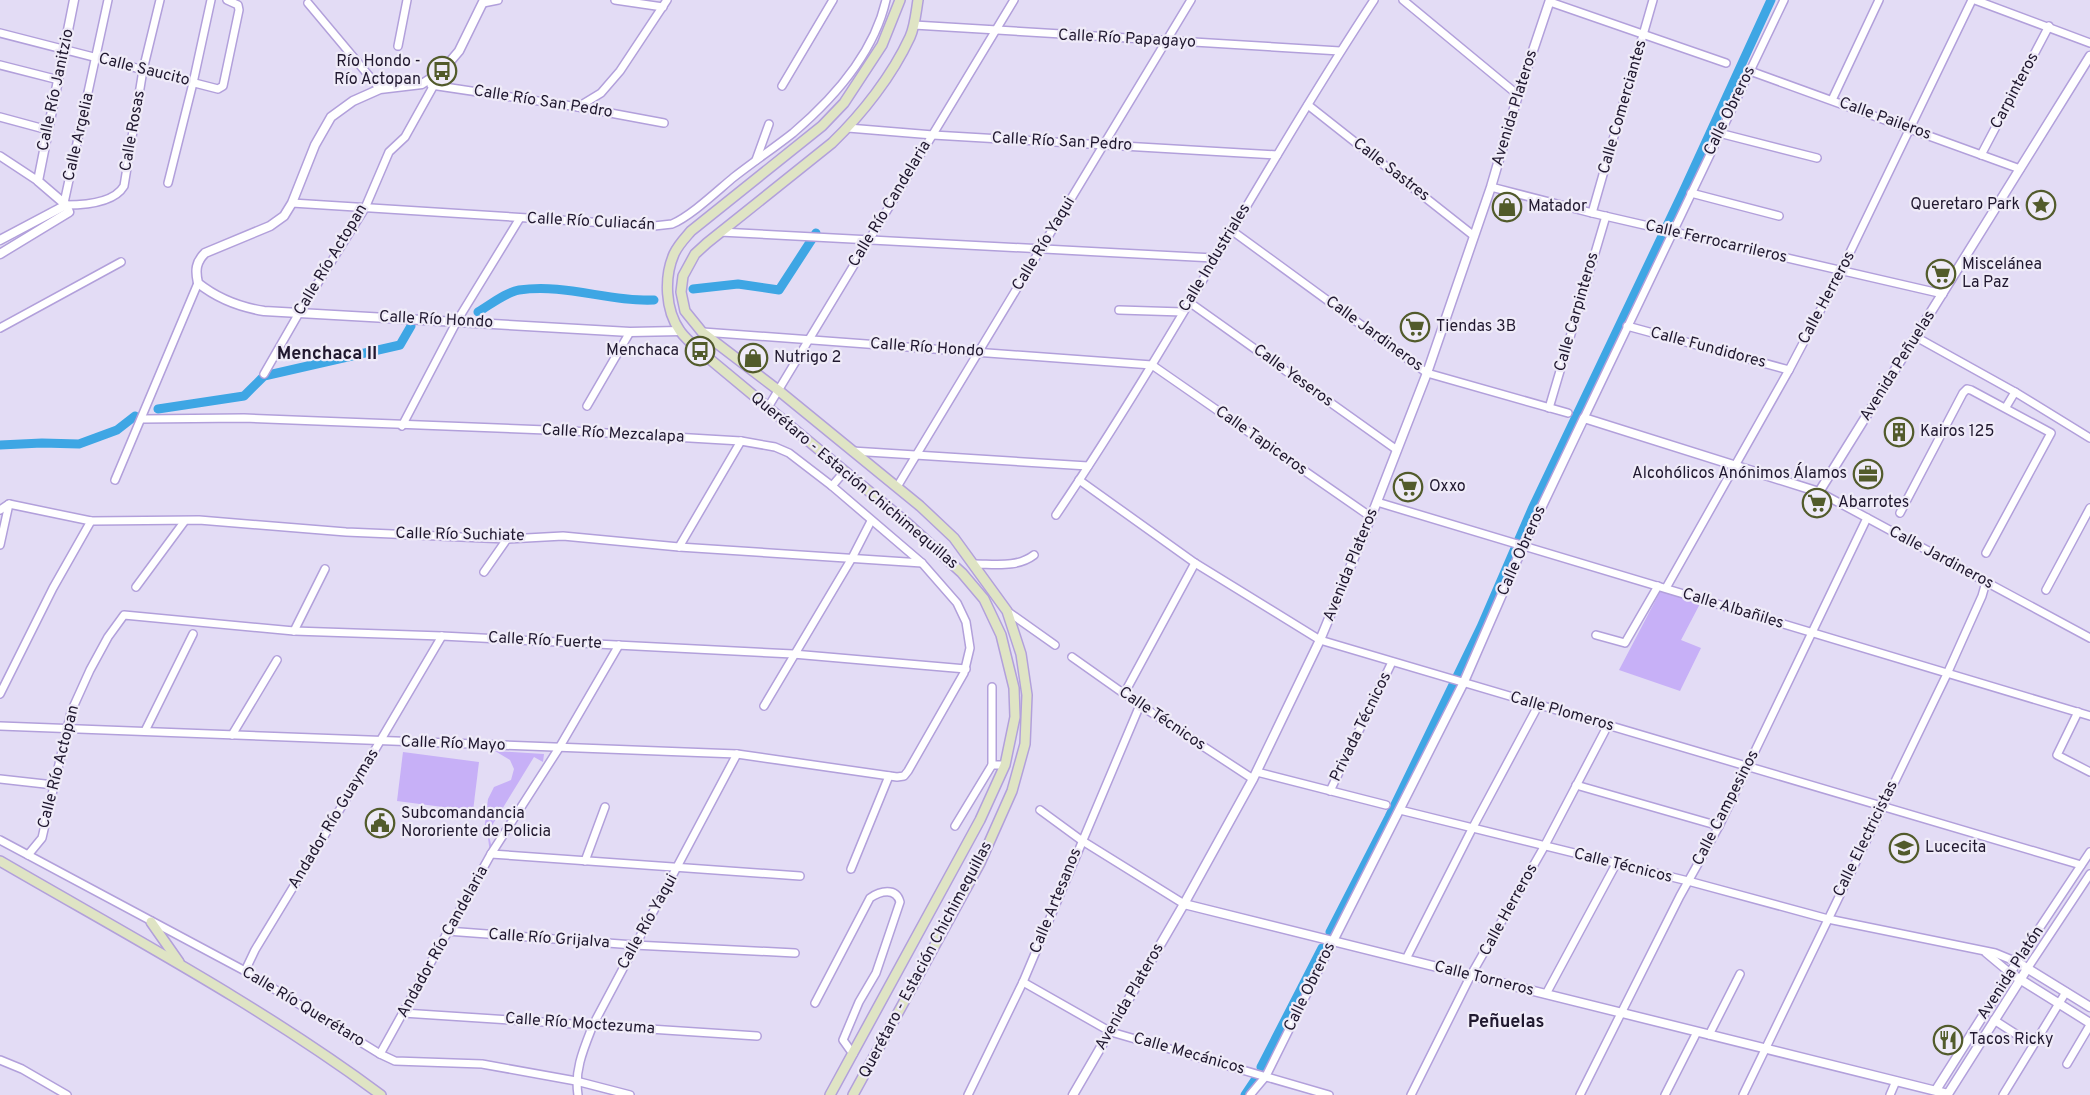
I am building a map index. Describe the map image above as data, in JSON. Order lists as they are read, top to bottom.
{
  "streets": {
    "main road": ["Querétaro - Estación Chichimequillas", "Calle Río Querétaro"],
    "street": [
      "Calle Río Papagayo",
      "Calle Saucito",
      "Calle Río Janitzio",
      "Carpinteros",
      "Calle Río San Pedro",
      "Calle Comerciantes",
      "Avenida Plateros",
      "Calle Obreros",
      "Calle Paileros",
      "Calle Rosas",
      "Calle Argelia",
      "Calle Sastres",
      "Calle Río Candelaria",
      "Calle Río Culiacán",
      "Calle Ferrocarrileros",
      "Calle Río Yaqui",
      "Calle Industriales",
      "Calle Río Actopan",
      "Calle Herreros",
      "Calle Carpinteros",
      "Calle Río Hondo",
      "Calle Jardineros",
      "Calle Fundidores",
      "Avenida Peñuelas",
      "Calle Yeseros",
      "Calle Río Mezcalapa",
      "Calle Tapiceros",
      "Calle Río Suchiate",
      "Calle Albañiles",
      "Calle Río Fuerte",
      "Calle Plomeros",
      "Calle Técnicos",
      "Privada Técnicos",
      "Calle Río Mayo",
      "Calle Campesinos",
      "Andador Río Guaymas",
      "Calle Electricistas",
      "Calle Artesanos",
      "Calle Río Grijalva",
      "Andador Río Candelaria",
      "Avenida Platón",
      "Calle Torneros",
      "Calle Río Moctezuma",
      "Calle Mecánicos"
    ]
  },
  "crossings": [
    ["Calle Río Papagayo", "Calle Río Candelaria"],
    ["Calle Río Papagayo", "Calle Río Yaqui"],
    ["Calle Río Papagayo", "Calle Industriales"],
    ["Calle Río Papagayo", "Querétaro - Estación Chichimequillas"],
    ["Calle Saucito", "Calle Río Janitzio"],
    ["Calle Saucito", "Calle Rosas"],
    ["Calle Saucito", "Calle Argelia"],
    ["Carpinteros", "Calle Paileros"],
    ["Calle Río San Pedro", "Calle Río Candelaria"],
    ["Calle Río San Pedro", "Calle Río Yaqui"],
    ["Calle Río San Pedro", "Calle Industriales"],
    ["Calle Río San Pedro", "Calle Río Actopan"],
    ["Calle Río San Pedro", "Querétaro - Estación Chichimequillas"],
    ["Calle Comerciantes", "Calle Ferrocarrileros"],
    ["Avenida Plateros", "Calle Sastres"],
    ["Avenida Plateros", "Calle Ferrocarrileros"],
    ["Avenida Plateros", "Calle Jardineros"],
    ["Avenida Plateros", "Calle Yeseros"],
    ["Avenida Plateros", "Calle Tapiceros"],
    ["Avenida Plateros", "Calle Albañiles"],
    ["Avenida Plateros", "Calle Plomeros"],
    ["Avenida Plateros", "Calle Técnicos"],
    ["Avenida Plateros", "Calle Torneros"],
    ["Avenida Plateros", "Calle Mecánicos"],
    ["Calle Obreros", "Calle Paileros"],
    ["Calle Obreros", "Calle Ferrocarrileros"],
    ["Calle Obreros", "Calle Jardineros"],
    ["Calle Obreros", "Calle Fundidores"],
    ["Calle Obreros", "Calle Albañiles"],
    ["Calle Obreros", "Calle Plomeros"],
    ["Calle Obreros", "Calle Técnicos"],
    ["Calle Obreros", "Calle Torneros"],
    ["Calle Obreros", "Calle Mecánicos"],
    ["Calle Paileros", "Calle Herreros"],
    ["Calle Paileros", "Avenida Peñuelas"],
    ["Calle Rosas", "Calle Argelia"],
    ["Calle Sastres", "Calle Industriales"],
    ["Calle Río Candelaria", "Calle Río Hondo"],
    ["Calle Río Candelaria", "Querétaro - Estación Chichimequillas"],
    ["Calle Río Culiacán", "Calle Río Actopan"],
    ["Calle Ferrocarrileros", "Calle Herreros"],
    ["Calle Ferrocarrileros", "Calle Carpinteros"],
    ["Calle Ferrocarrileros", "Avenida Peñuelas"],
    ["Calle Río Yaqui", "Calle Río Hondo"],
    ["Calle Río Yaqui", "Querétaro - Estación Chichimequillas"],
    ["Calle Río Yaqui", "Calle Río Mayo"],
    ["Calle Río Yaqui", "Calle Río Grijalva"],
    ["Calle Río Yaqui", "Calle Río Querétaro"],
    ["Calle Río Yaqui", "Calle Río Moctezuma"],
    ["Calle Industriales", "Calle Río Hondo"],
    ["Calle Industriales", "Calle Jardineros"],
    ["Calle Industriales", "Calle Yeseros"],
    ["Calle Industriales", "Calle Tapiceros"],
    ["Calle Industriales", "Calle Plomeros"],
    ["Calle Río Actopan", "Calle Río Hondo"],
    ["Calle Río Actopan", "Calle Río Fuerte"],
    ["Calle Río Actopan", "Calle Río Mayo"],
    ["Calle Río Actopan", "Calle Río Querétaro"],
    ["Calle Herreros", "Calle Jardineros"],
    ["Calle Herreros", "Calle Fundidores"],
    ["Calle Herreros", "Calle Albañiles"],
    ["Calle Herreros", "Calle Plomeros"],
    ["Calle Herreros", "Calle Técnicos"],
    ["Calle Herreros", "Calle Torneros"],
    ["Calle Carpinteros", "Calle Jardineros"],
    ["Calle Río Hondo", "Calle Tapiceros"],
    ["Calle Río Hondo", "Querétaro - Estación Chichimequillas"],
    ["Calle Jardineros", "Avenida Peñuelas"],
    ["Calle Jardineros", "Calle Campesinos"],
    ["Calle Jardineros", "Calle Electricistas"],
    ["Calle Río Mezcalapa", "Calle Río Suchiate"],
    ["Calle Río Mezcalapa", "Calle Río Fuerte"],
    ["Calle Río Mezcalapa", "Calle Río Mayo"],
    ["Calle Albañiles", "Calle Campesinos"],
    ["Calle Albañiles", "Calle Electricistas"],
    ["Calle Río Fuerte", "Calle Río Mayo"],
    ["Calle Río Fuerte", "Andador Río Guaymas"],
    ["Calle Río Fuerte", "Andador Río Candelaria"],
    ["Calle Plomeros", "Privada Técnicos"],
    ["Calle Plomeros", "Calle Campesinos"],
    ["Calle Plomeros", "Calle Electricistas"],
    ["Calle Plomeros", "Avenida Platón"],
    ["Calle Técnicos", "Privada Técnicos"],
    ["Calle Técnicos", "Calle Campesinos"],
    ["Calle Técnicos", "Calle Electricistas"],
    ["Calle Técnicos", "Calle Artesanos"],
    ["Calle Técnicos", "Avenida Platón"],
    ["Calle Río Mayo", "Andador Río Guaymas"],
    ["Calle Río Mayo", "Andador Río Candelaria"],
    ["Calle Campesinos", "Calle Torneros"],
    ["Andador Río Guaymas", "Calle Río Querétaro"],
    ["Calle Electricistas", "Calle Torneros"],
    ["Calle Artesanos", "Calle Torneros"],
    ["Calle Artesanos", "Calle Mecánicos"],
    ["Calle Río Grijalva", "Andador Río Candelaria"],
    ["Andador Río Candelaria", "Calle Río Querétaro"],
    ["Andador Río Candelaria", "Calle Río Moctezuma"],
    ["Avenida Platón", "Calle Torneros"]
  ],
  "districts": ["Menchaca II", "Peñuelas"],
  "places": {
    "bus stop": ["Río Hondo - Río Actopan", "Menchaca"],
    "place": ["Queretaro Park"],
    "shop": ["Matador", "Nutrigo 2"],
    "supermarket": [
      "Miscelánea La Paz",
      "Tiendas 3B",
      "Oxxo",
      "Abarrotes"
    ],
    "building": ["Kairos 125"],
    "office": ["Alcohólicos Anónimos Álamos"],
    "public building": ["Subcomandancia Nororiente de Policia"],
    "school or university": ["Lucecita"],
    "restaurant": ["Tacos Ricky"]
  }
}
